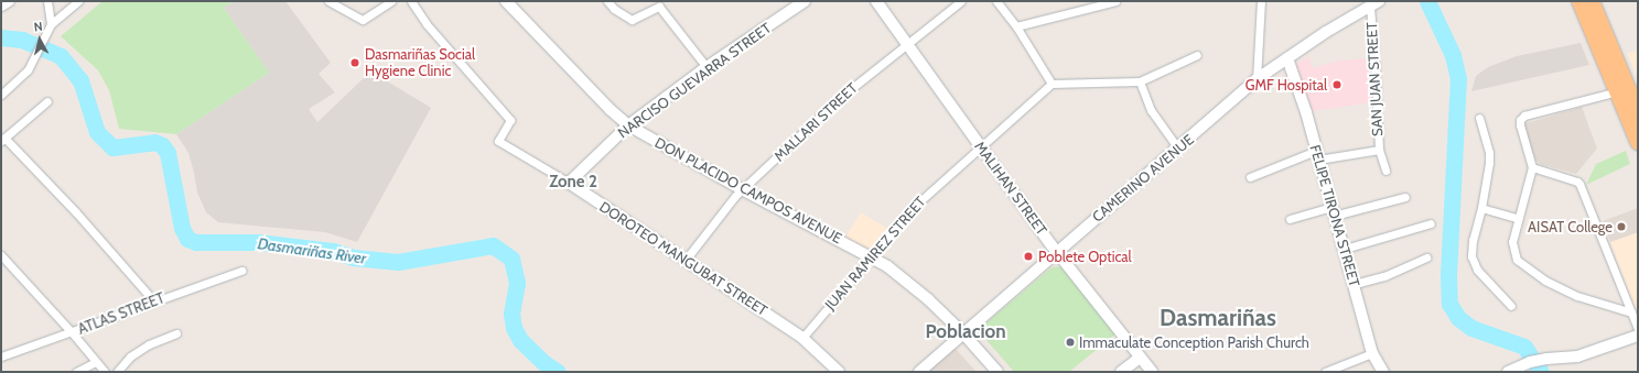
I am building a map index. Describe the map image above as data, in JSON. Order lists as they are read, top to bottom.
{
  "streets": {
    "street": [
      "SAN JUAN STREET",
      "NARCISO GUEVARRA STREET",
      "MALLARI STREET",
      "CAMERINO AVENUE",
      "MALIHAN STREET",
      "DON PLACIDO CAMPOS AVENUE",
      "FELIPE TIRONA STREET",
      "JUAN RAMIREZ STREET",
      "DOROTEO MANGUBAT STREET",
      "ATLAS STREET"
    ]
  },
  "crossings": [
    ["SAN JUAN STREET", "CAMERINO AVENUE"],
    ["SAN JUAN STREET", "FELIPE TIRONA STREET"],
    ["NARCISO GUEVARRA STREET", "DON PLACIDO CAMPOS AVENUE"],
    ["NARCISO GUEVARRA STREET", "DOROTEO MANGUBAT STREET"],
    ["MALLARI STREET", "MALIHAN STREET"],
    ["MALLARI STREET", "DON PLACIDO CAMPOS AVENUE"],
    ["MALLARI STREET", "DOROTEO MANGUBAT STREET"],
    ["CAMERINO AVENUE", "MALIHAN STREET"],
    ["CAMERINO AVENUE", "DON PLACIDO CAMPOS AVENUE"],
    ["CAMERINO AVENUE", "FELIPE TIRONA STREET"],
    ["MALIHAN STREET", "JUAN RAMIREZ STREET"],
    ["DON PLACIDO CAMPOS AVENUE", "JUAN RAMIREZ STREET"],
    ["JUAN RAMIREZ STREET", "DOROTEO MANGUBAT STREET"]
  ],
  "districts": ["Zone 2", "Dasmariñas", "Poblacion"],
  "water": ["Dasmariñas River"],
  "places": [
    "Dasmariñas Social Hygiene Clinic",
    "GMF Hospital",
    "AISAT College",
    "Poblete Optical",
    "Immaculate Conception Parish Church"
  ],
  "north": "top"
}
